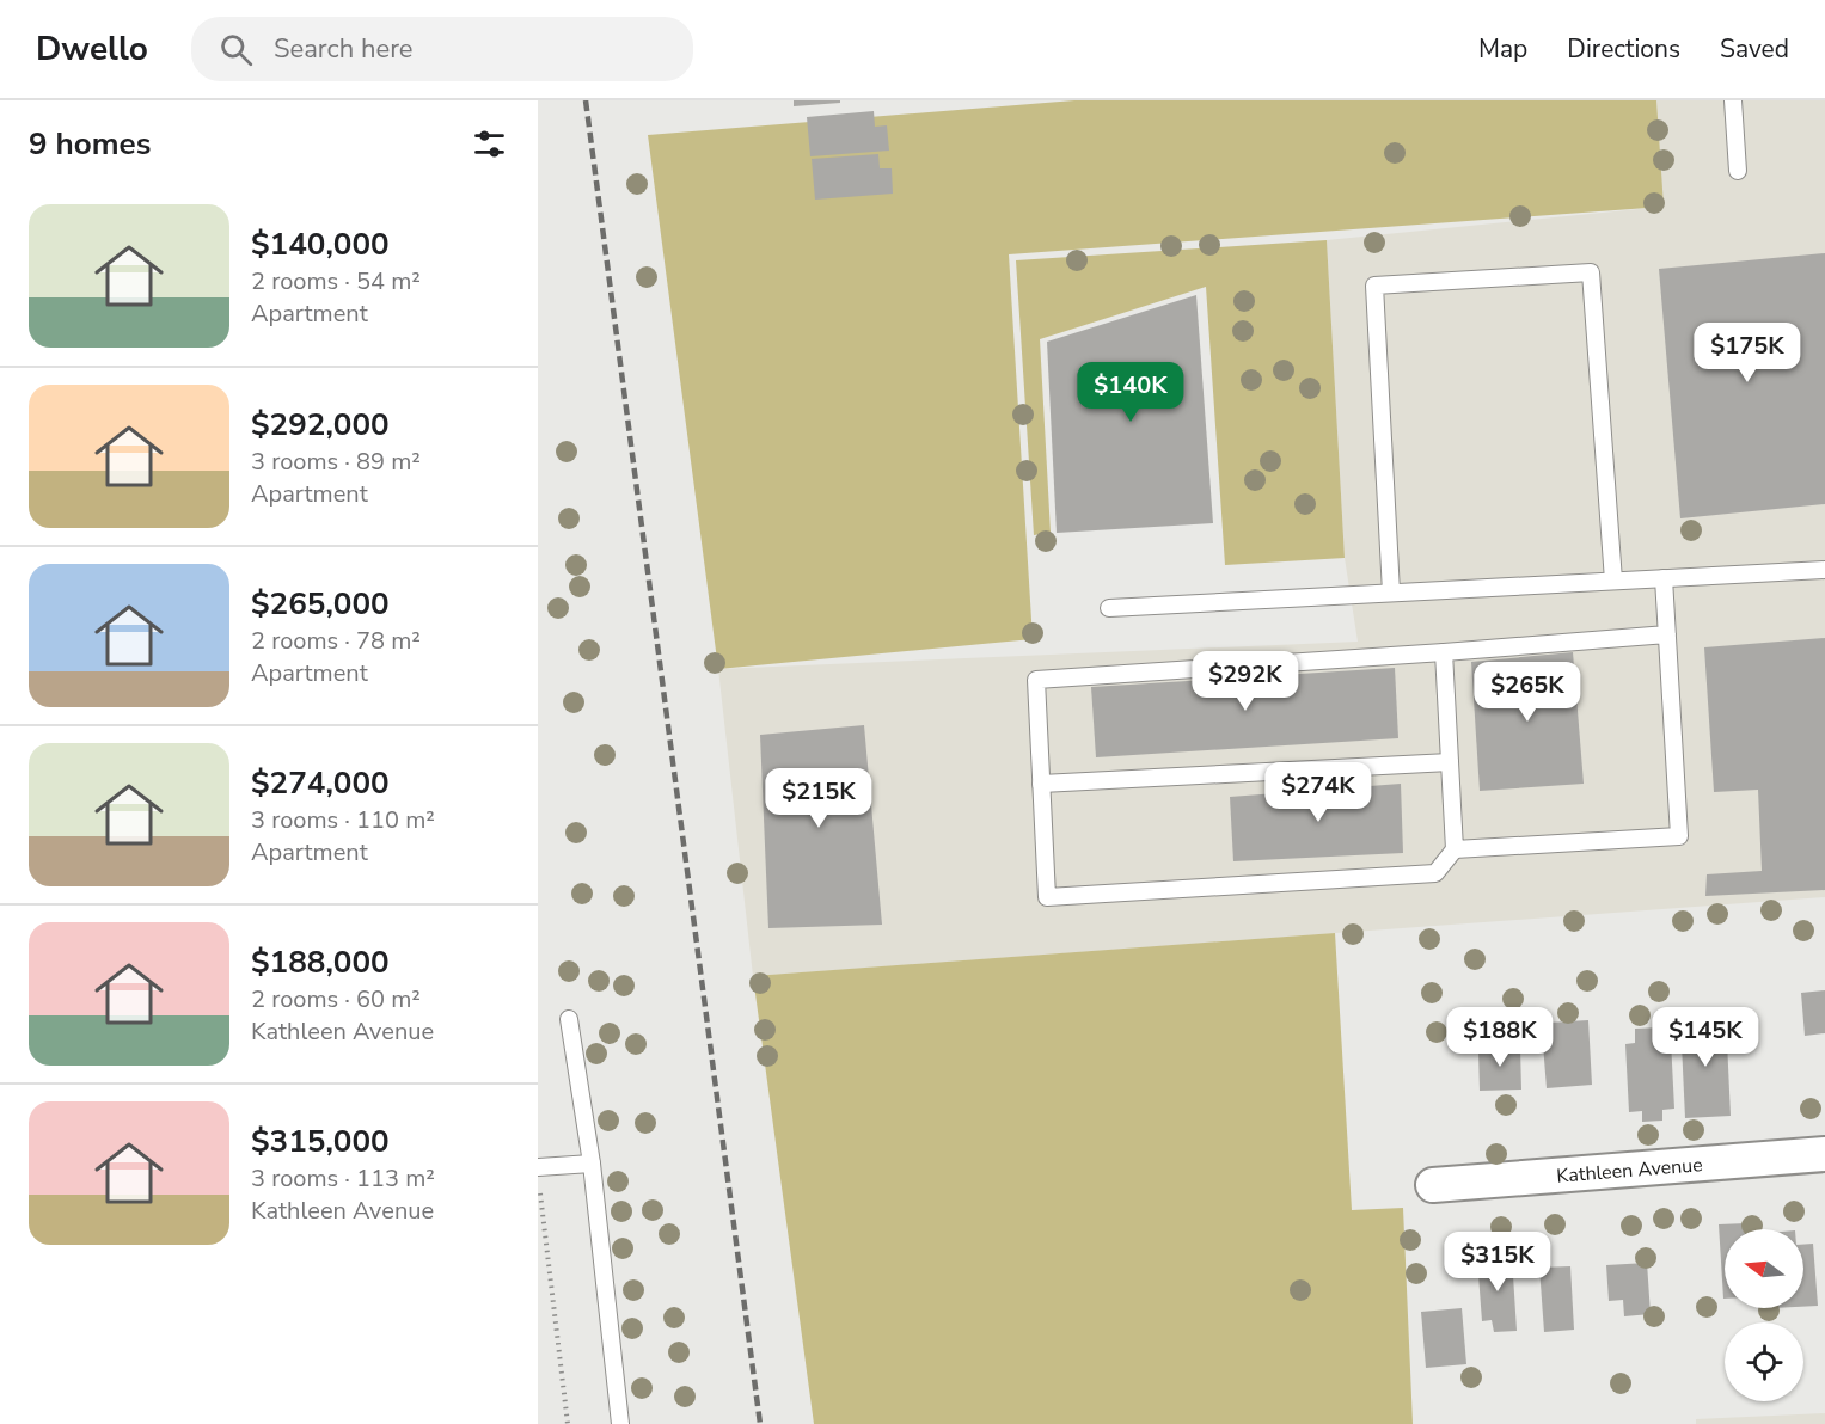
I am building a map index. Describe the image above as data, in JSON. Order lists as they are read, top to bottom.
{
  "streets": {
    "street": ["Kathleen Avenue"]
  },
  "north": "left",
  "page": {
    "header": "Dwello",
    "search": "Search here",
    "nav": ["Map", "Directions", "Saved"],
    "heading": "9 homes",
    "list": [
      {
        "name": "$140,000",
        "note": "2 rooms · 54 m² · Apartment"
      },
      {
        "name": "$292,000",
        "note": "3 rooms · 89 m² · Apartment"
      },
      {
        "name": "$265,000",
        "note": "2 rooms · 78 m² · Apartment"
      },
      {
        "name": "$274,000",
        "note": "3 rooms · 110 m² · Apartment"
      },
      {
        "name": "$188,000",
        "note": "2 rooms · 60 m² · Kathleen Avenue"
      },
      {
        "name": "$315,000",
        "note": "3 rooms · 113 m² · Kathleen Avenue"
      }
    ],
    "price": [
      "$175K",
      "$140K",
      "$292K",
      "$265K",
      "$274K",
      "$215K",
      "$188K",
      "$145K",
      "$315K"
    ]
  }
}
